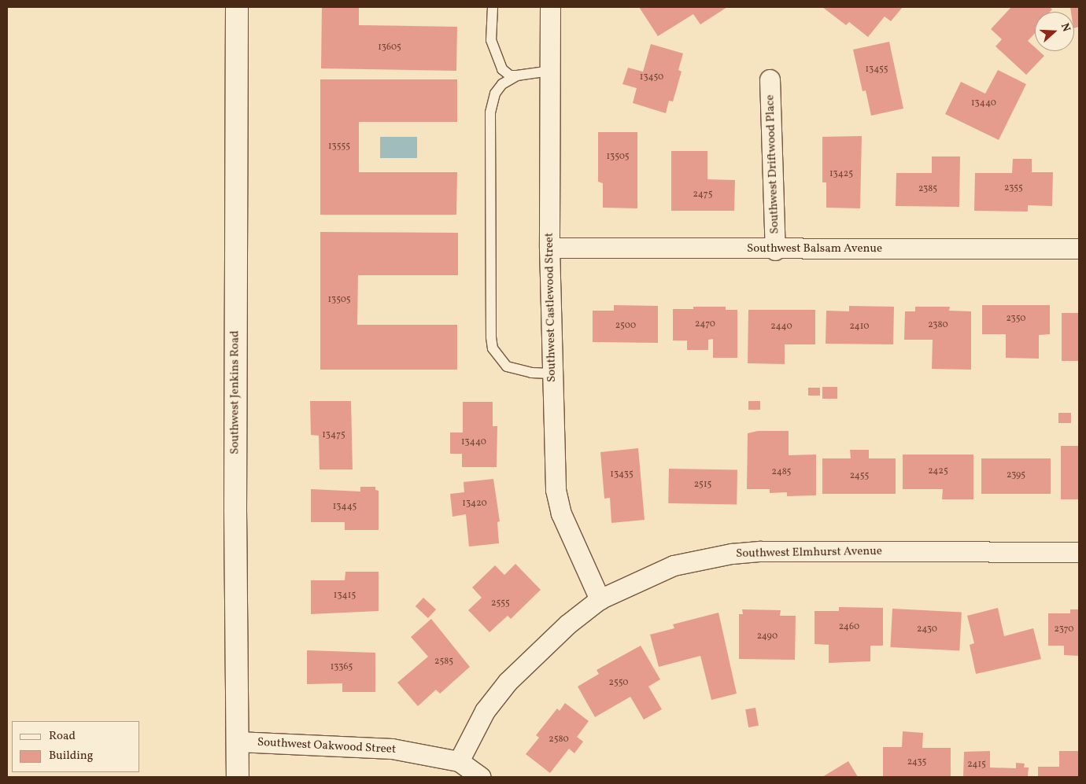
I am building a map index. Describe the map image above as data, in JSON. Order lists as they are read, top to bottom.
{
  "streets": {
    "main road": ["Southwest Jenkins Road"],
    "street": [
      "Southwest Driftwood Place",
      "Southwest Balsam Avenue",
      "Southwest Castlewood Street",
      "Southwest Elmhurst Avenue",
      "Southwest Oakwood Street"
    ]
  },
  "crossings": [
    ["Southwest Driftwood Place", "Southwest Balsam Avenue"],
    ["Southwest Balsam Avenue", "Southwest Castlewood Street"],
    ["Southwest Castlewood Street", "Southwest Elmhurst Avenue"],
    ["Southwest Jenkins Road", "Southwest Oakwood Street"],
    ["Southwest Elmhurst Avenue", "Southwest Oakwood Street"]
  ],
  "house_numbers": [
    "13605",
    "13455",
    "13450",
    "13440",
    "13555",
    "13505",
    "13425",
    "2355",
    "2385",
    "2475",
    "13505",
    "2350",
    "2470",
    "2380",
    "2500",
    "2440",
    "2410",
    "13475",
    "13440",
    "2425",
    "2485",
    "13435",
    "2395",
    "2455",
    "2515",
    "13420",
    "13445",
    "13415",
    "2555",
    "2460",
    "2430",
    "2370",
    "2490",
    "2585",
    "13365",
    "2550",
    "2580",
    "2435",
    "2415"
  ],
  "legend": ["Road", "Building"],
  "north": "right"
}
